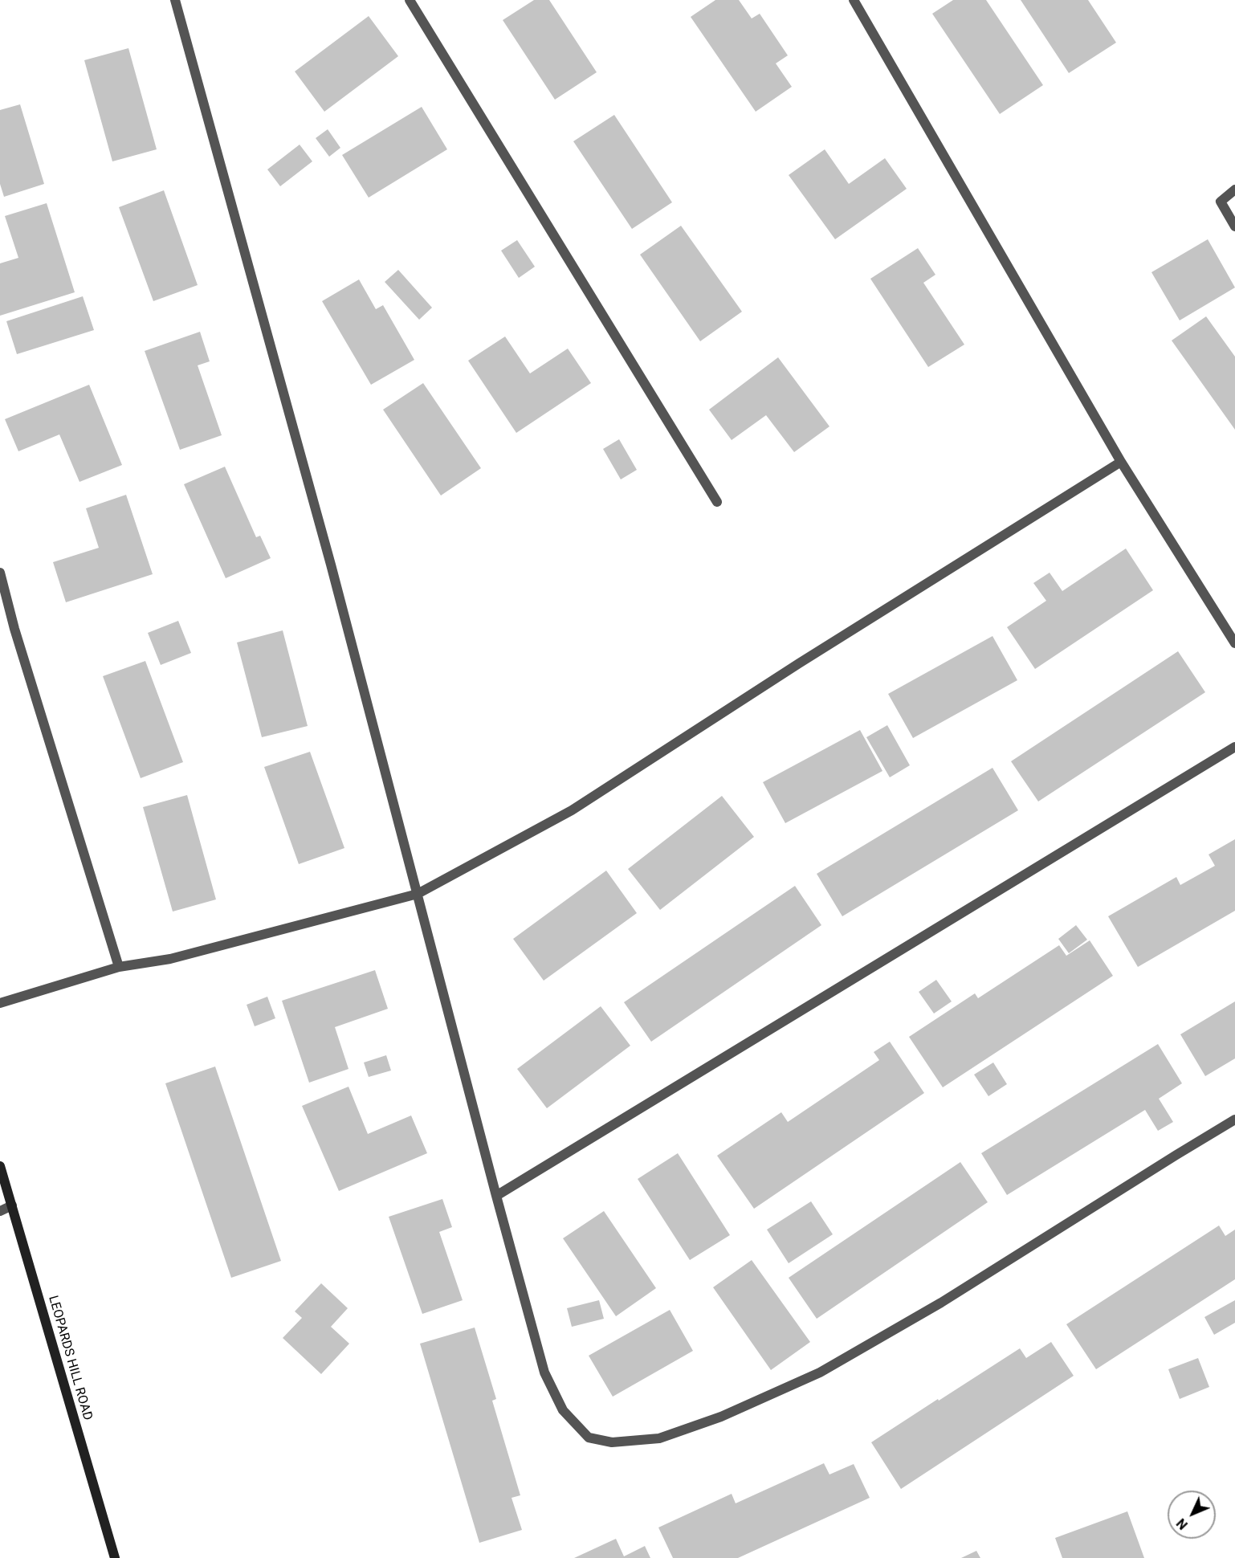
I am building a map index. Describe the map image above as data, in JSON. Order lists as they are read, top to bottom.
{
  "streets": {
    "main road": ["LEOPARDS HILL ROAD"]
  },
  "north": "bottom left"
}
